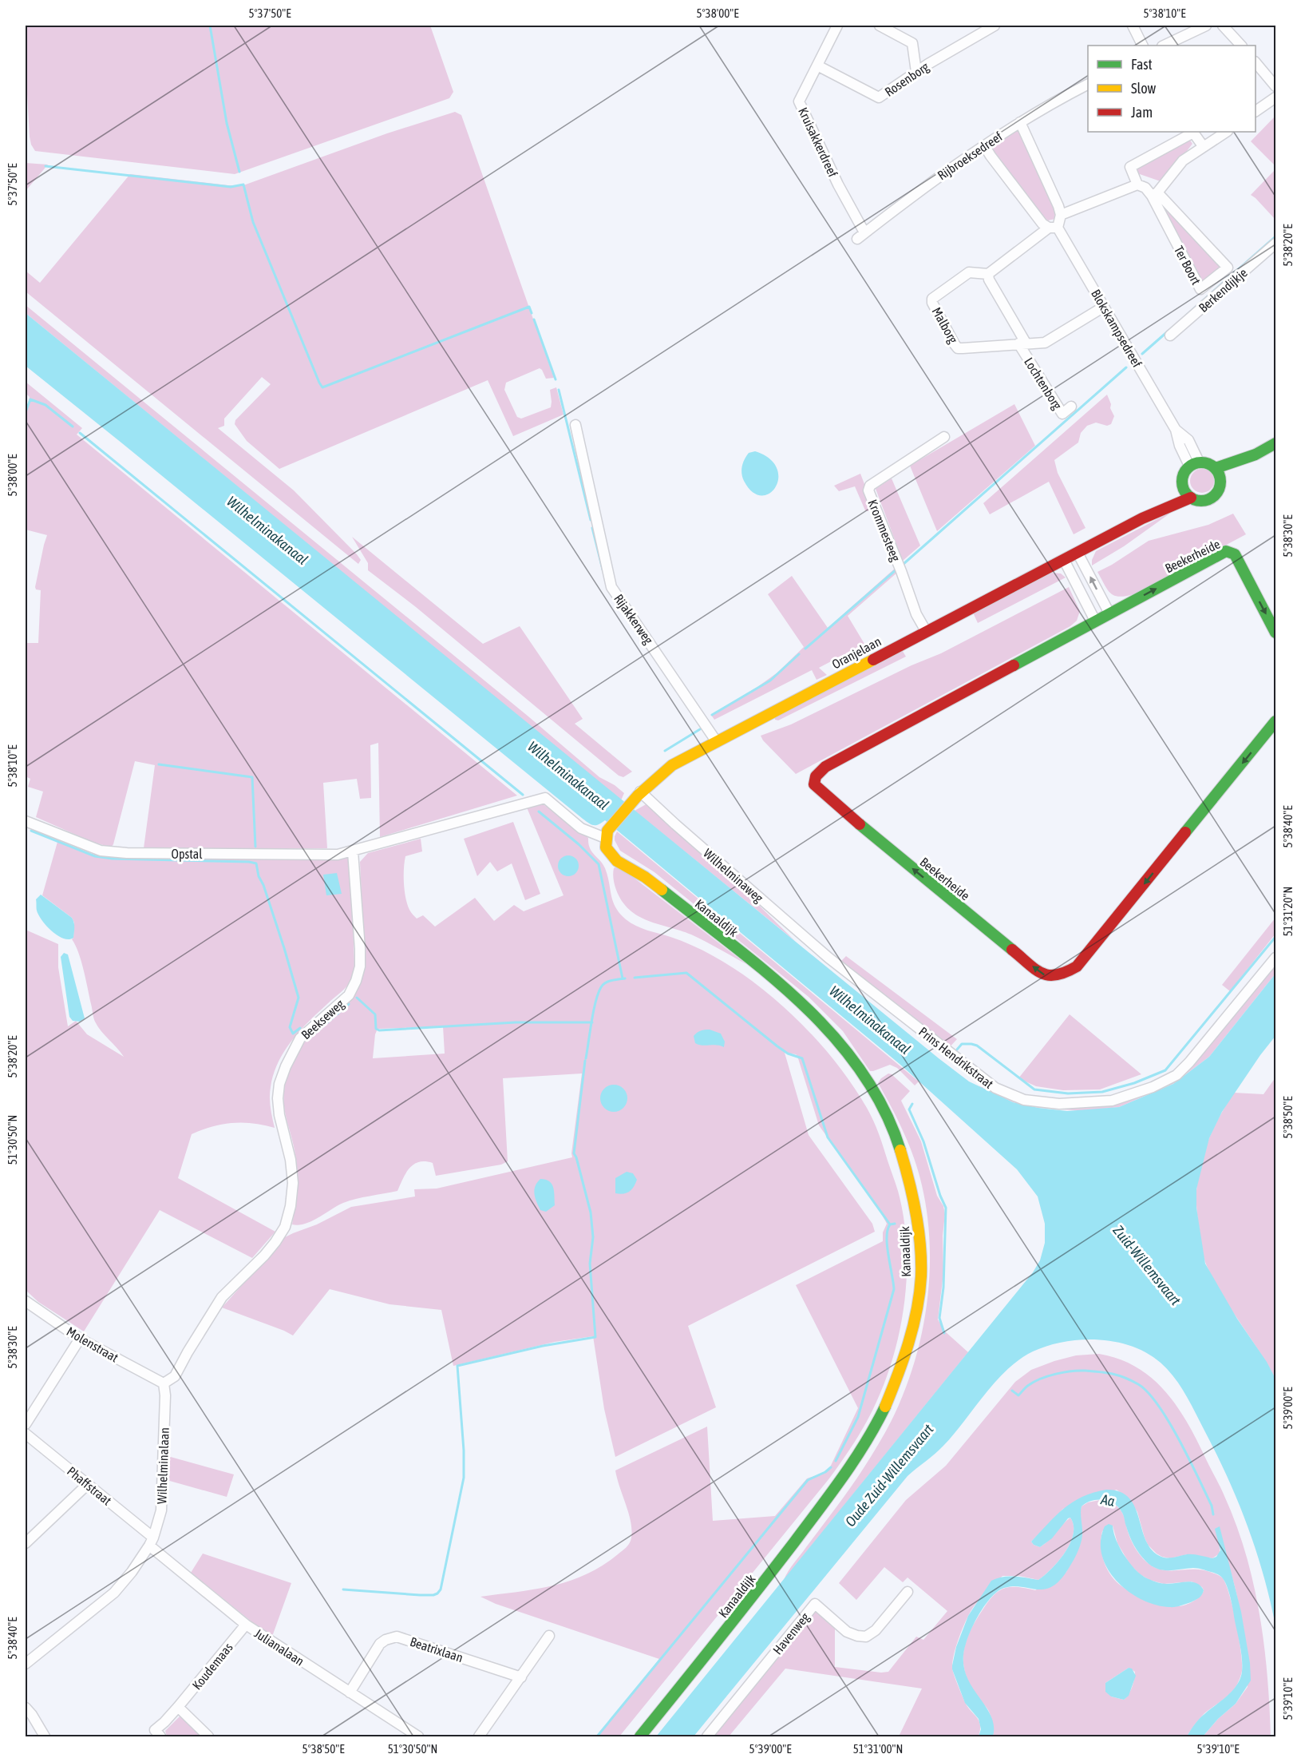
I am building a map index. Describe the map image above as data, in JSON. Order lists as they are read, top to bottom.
{
  "streets": {
    "main road": ["Beekerheide", "Oranjelaan", "Kanaaldijk"],
    "street": [
      "Rosenborg",
      "Kruisakkerdreef",
      "Rijbroeksedreef",
      "Ter Boort",
      "Berkendijkje",
      "Malborg",
      "Blokskampsedreef",
      "Lochtenborg",
      "Krommesteeg",
      "Rijakkerweg",
      "Opstal",
      "Wilhelminaweg",
      "Beekseweg",
      "Prins Hendrikstraat",
      "Molenstraat",
      "Wilhelminalaan",
      "Phaffstraat",
      "Havenweg",
      "Julianalaan",
      "Beatrixlaan",
      "Koudemaas"
    ]
  },
  "crossings": [
    ["Rosenborg", "Kruisakkerdreef"],
    ["Kruisakkerdreef", "Rijbroeksedreef"],
    ["Rijbroeksedreef", "Blokskampsedreef"],
    ["Malborg", "Blokskampsedreef"],
    ["Malborg", "Lochtenborg"],
    ["Blokskampsedreef", "Oranjelaan"],
    ["Krommesteeg", "Oranjelaan"],
    ["Rijakkerweg", "Oranjelaan"],
    ["Oranjelaan", "Wilhelminaweg"],
    ["Oranjelaan", "Kanaaldijk"],
    ["Opstal", "Beekseweg"],
    ["Wilhelminaweg", "Prins Hendrikstraat"],
    ["Beekseweg", "Molenstraat"],
    ["Beekseweg", "Wilhelminalaan"],
    ["Molenstraat", "Wilhelminalaan"],
    ["Wilhelminalaan", "Phaffstraat"],
    ["Wilhelminalaan", "Julianalaan"],
    ["Phaffstraat", "Julianalaan"],
    ["Julianalaan", "Beatrixlaan"],
    ["Julianalaan", "Koudemaas"]
  ],
  "water": [
    "Wilhelminakanaal",
    "Zuid-Willemsvaart",
    "Oude Zuid-Willemsvaart",
    "Aa"
  ],
  "legend": ["Fast", "Slow", "Jam"],
  "coordinates": [
    "5°37'50\"E",
    "5°38'00\"E",
    "5°38'10\"E",
    "5°38'20\"E",
    "5°38'30\"E",
    "5°38'40\"E",
    "51°31'20\"N",
    "5°38'50\"E",
    "51°30'50\"N",
    "5°39'00\"E",
    "5°39'10\"E",
    "51°31'00\"N"
  ]
}
